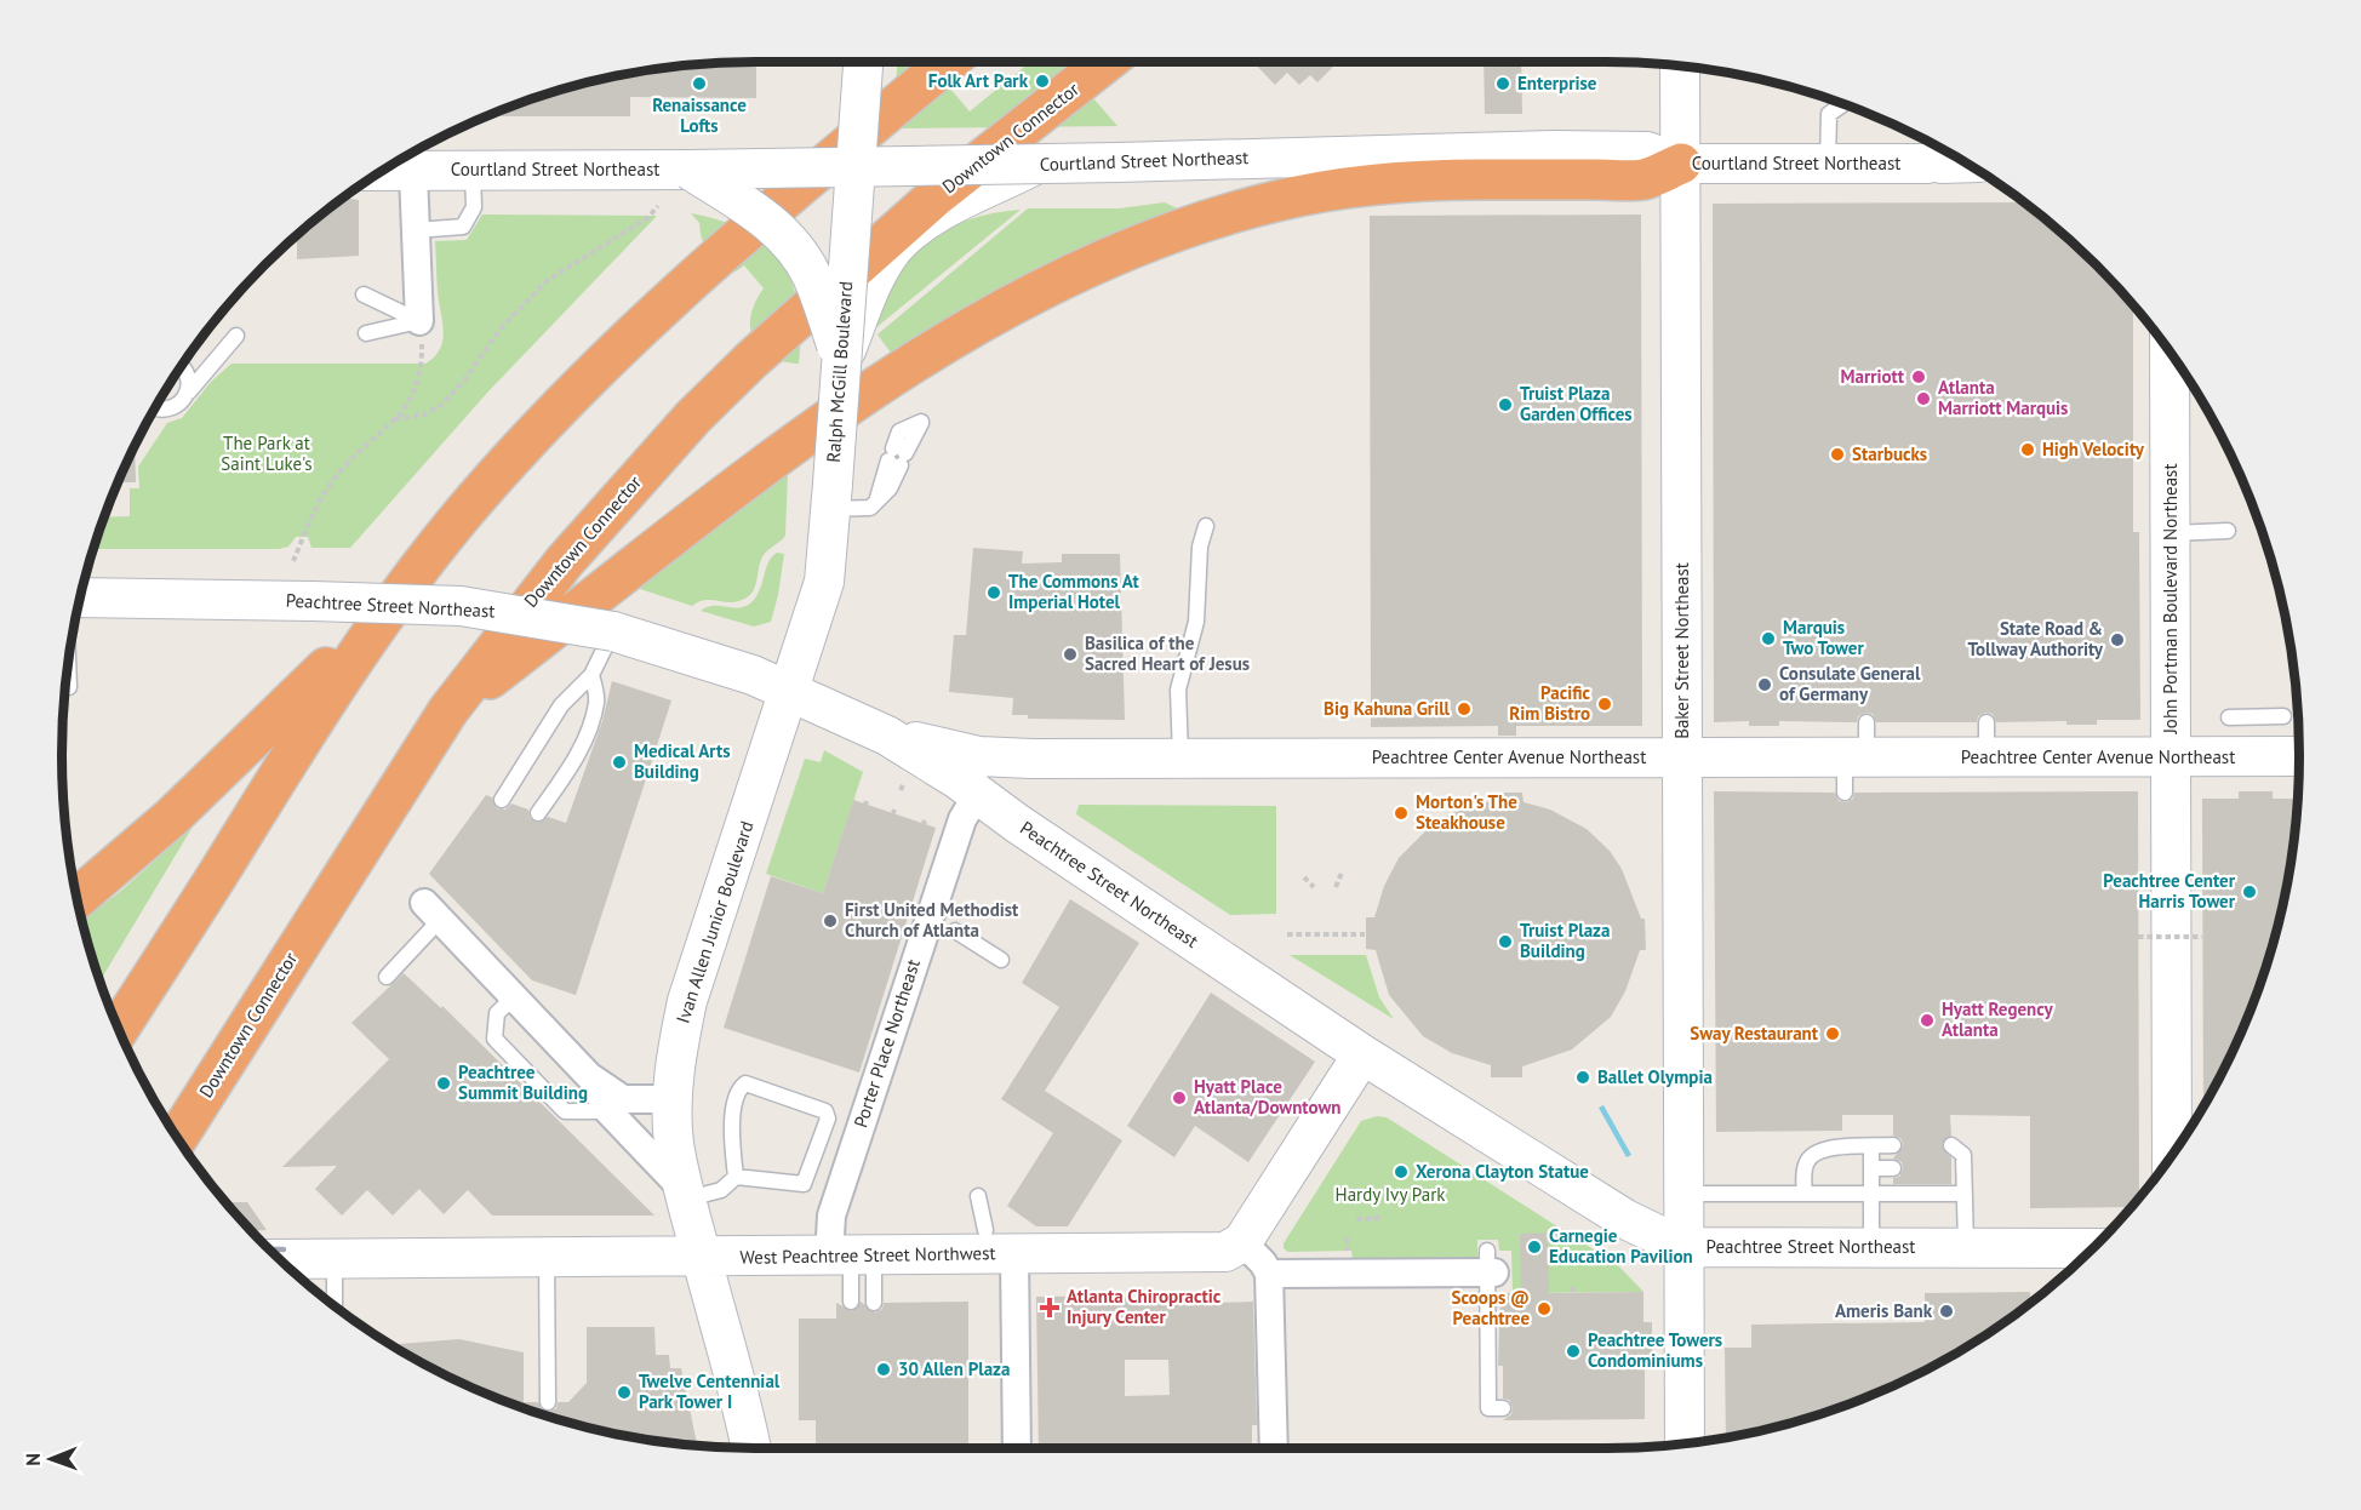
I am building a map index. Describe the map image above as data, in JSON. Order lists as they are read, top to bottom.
{
  "streets": {
    "highway": ["Downtown Connector"],
    "main road": [
      "Courtland Street Northeast",
      "Ralph McGill Boulevard",
      "John Portman Boulevard Northeast",
      "Peachtree Street Northeast",
      "Baker Street Northeast",
      "Peachtree Center Avenue Northeast",
      "Ivan Allen Junior Boulevard",
      "West Peachtree Street Northwest"
    ],
    "street": ["Porter Place Northeast"]
  },
  "crossings": [
    ["Courtland Street Northeast", "Ralph McGill Boulevard"],
    ["Courtland Street Northeast", "Baker Street Northeast"],
    ["Ralph McGill Boulevard", "Peachtree Street Northeast"],
    ["Ralph McGill Boulevard", "Ivan Allen Junior Boulevard"],
    ["John Portman Boulevard Northeast", "Peachtree Center Avenue Northeast"],
    ["Peachtree Street Northeast", "Baker Street Northeast"],
    ["Peachtree Street Northeast", "Peachtree Center Avenue Northeast"],
    ["Peachtree Street Northeast", "Ivan Allen Junior Boulevard"],
    ["Peachtree Street Northeast", "Porter Place Northeast"],
    ["Baker Street Northeast", "Peachtree Center Avenue Northeast"],
    ["Ivan Allen Junior Boulevard", "West Peachtree Street Northwest"],
    ["Porter Place Northeast", "West Peachtree Street Northwest"]
  ],
  "parks": ["The Park at Saint Luke's", "Hardy Ivy Park"],
  "places": {
    "other": [
      "Folk Art Park",
      "Renaissance Lofts",
      "Enterprise",
      "Marriott",
      "Atlanta Marriott Marquis",
      "Truist Plaza Garden Offices",
      "High Velocity",
      "Starbucks",
      "The Commons At Imperial Hotel",
      "Marquis Two Tower",
      "State Road & Tollway Authority",
      "Basilica of the Sacred Heart of Jesus",
      "Consulate General of Germany",
      "Pacific Rim Bistro",
      "Big Kahuna Grill",
      "Medical Arts Building",
      "Morton's The Steakhouse",
      "Peachtree Center Harris Tower",
      "First United Methodist Church of Atlanta",
      "Truist Plaza Building",
      "Hyatt Regency Atlanta",
      "Sway Restaurant",
      "Ballet Olympia",
      "Peachtree Summit Building",
      "Hyatt Place Atlanta/Downtown",
      "Xerona Clayton Statue",
      "Carnegie Education Pavilion",
      "Scoops @ Peachtree",
      "Ameris Bank",
      "Peachtree Towers Condominiums",
      "30 Allen Plaza",
      "Twelve Centennial Park Tower I"
    ],
    "health": ["Atlanta Chiropractic Injury Center"]
  },
  "north": "left"
}
